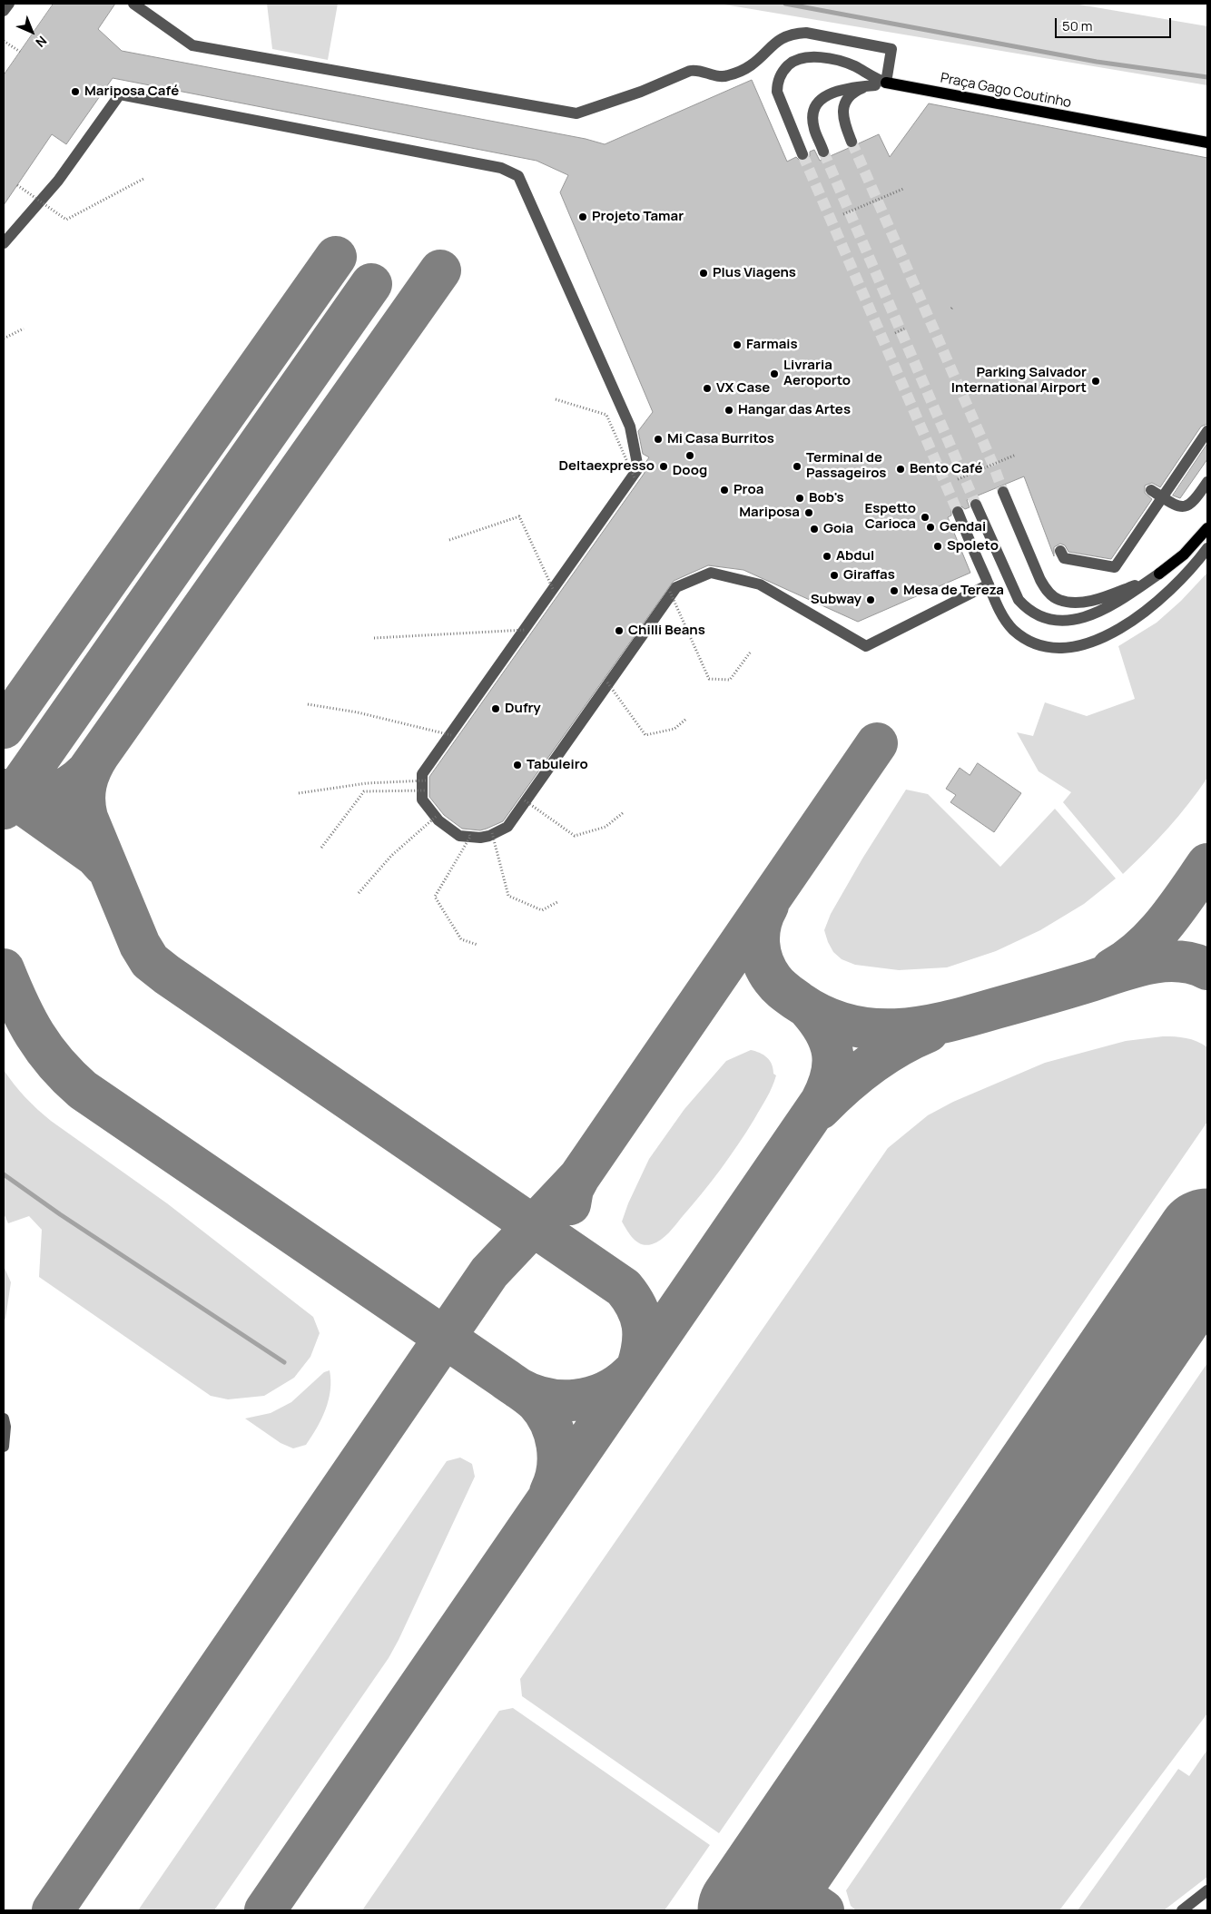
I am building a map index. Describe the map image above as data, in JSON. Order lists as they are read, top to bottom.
{
  "streets": {
    "main road": ["Praça Gago Coutinho"]
  },
  "places": [
    "Mariposa Café",
    "Projeto Tamar",
    "Plus Viagens",
    "Farmais",
    "Livraria Aeroporto",
    "Parking Salvador International Airport",
    "VX Case",
    "Hangar das Artes",
    "Mi Casa Burritos",
    "Doog",
    "Deltaexpresso",
    "Terminal de Passageiros",
    "Bento Café",
    "Proa",
    "Bob's",
    "Mariposa",
    "Espetto Carioca",
    "Gendai",
    "Goia",
    "Spoleto",
    "Abdul",
    "Giraffas",
    "Mesa de Tereza",
    "Subway",
    "Chilli Beans",
    "Dufry",
    "Tabuleiro"
  ],
  "scale_bar": "50 m",
  "north": "bottom right"
}
